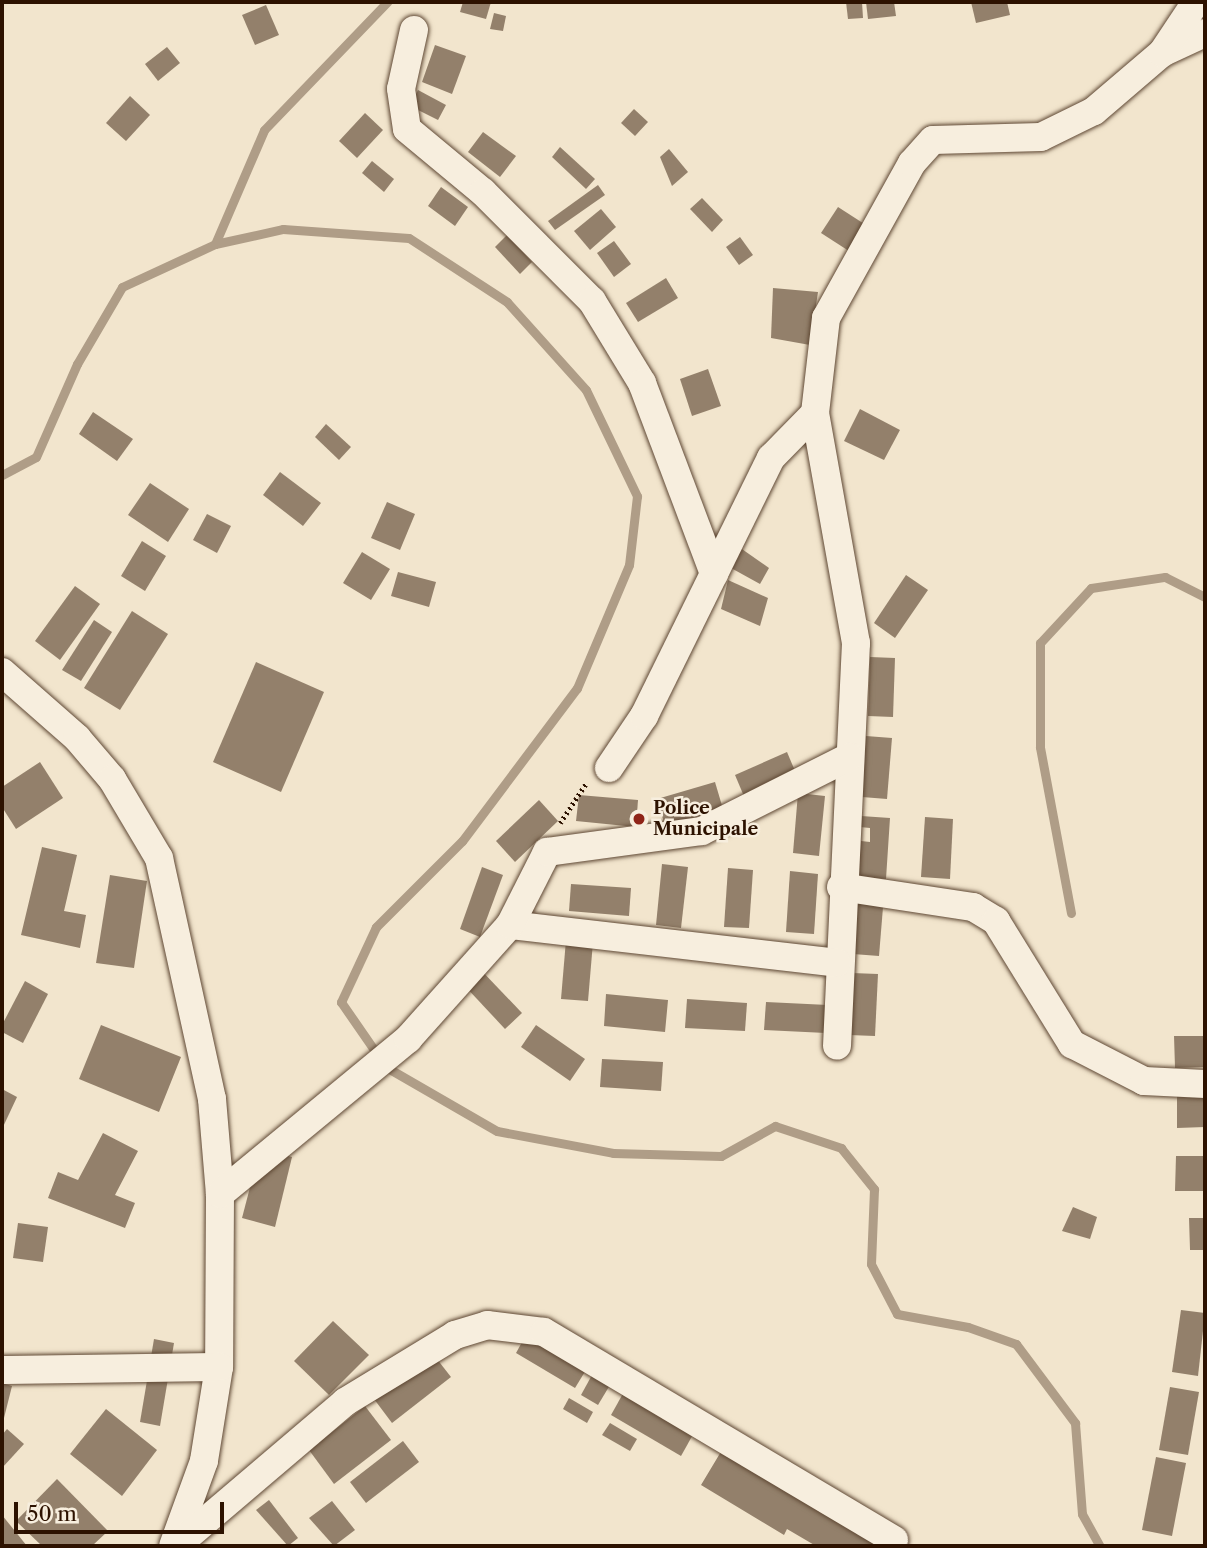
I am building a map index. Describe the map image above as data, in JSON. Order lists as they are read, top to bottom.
{
  "places": ["Police Municipale"],
  "scale_bar": "50 m"
}
